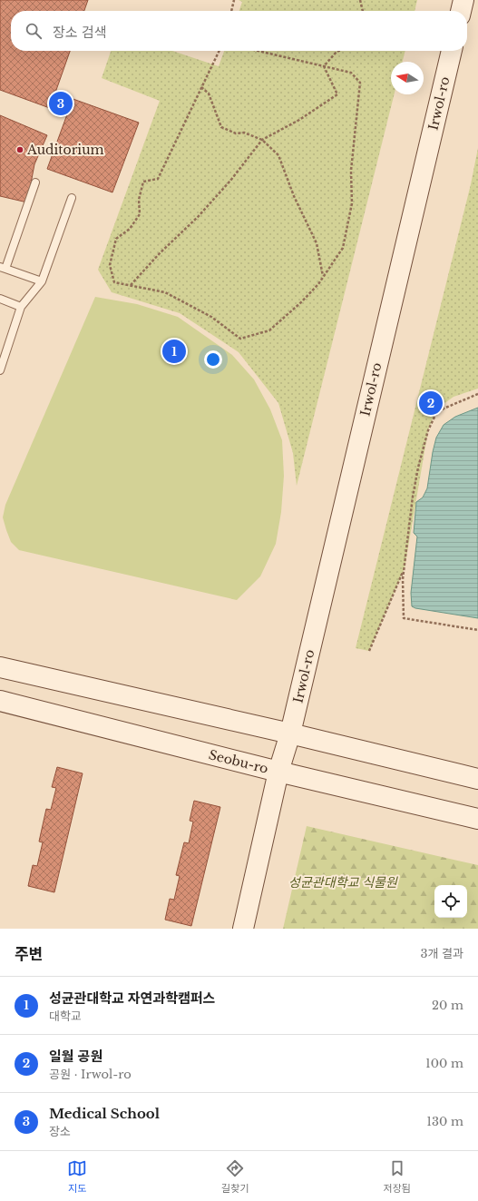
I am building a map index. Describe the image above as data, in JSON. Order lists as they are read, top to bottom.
{
  "streets": {
    "main road": ["Irwol-ro", "Seobu-ro"]
  },
  "crossings": [
    ["Irwol-ro", "Seobu-ro"]
  ],
  "parks": ["성균관대학교 식물원"],
  "places": ["Auditorium"],
  "north": "left",
  "page": {
    "search": "장소 검색",
    "pins": ["3", "1", "2"],
    "heading": ["주변", "3개 결과"],
    "list": [
      {
        "mark": "1",
        "name": "성균관대학교 자연과학캠퍼스",
        "note": "대학교",
        "value": "20 m"
      },
      {
        "mark": "2",
        "name": "일월 공원",
        "note": "공원 · Irwol-ro",
        "value": "100 m"
      },
      {
        "mark": "3",
        "name": "Medical School",
        "note": "장소",
        "value": "130 m"
      }
    ],
    "nav": ["지도", "길찾기", "저장됨"]
  }
}
